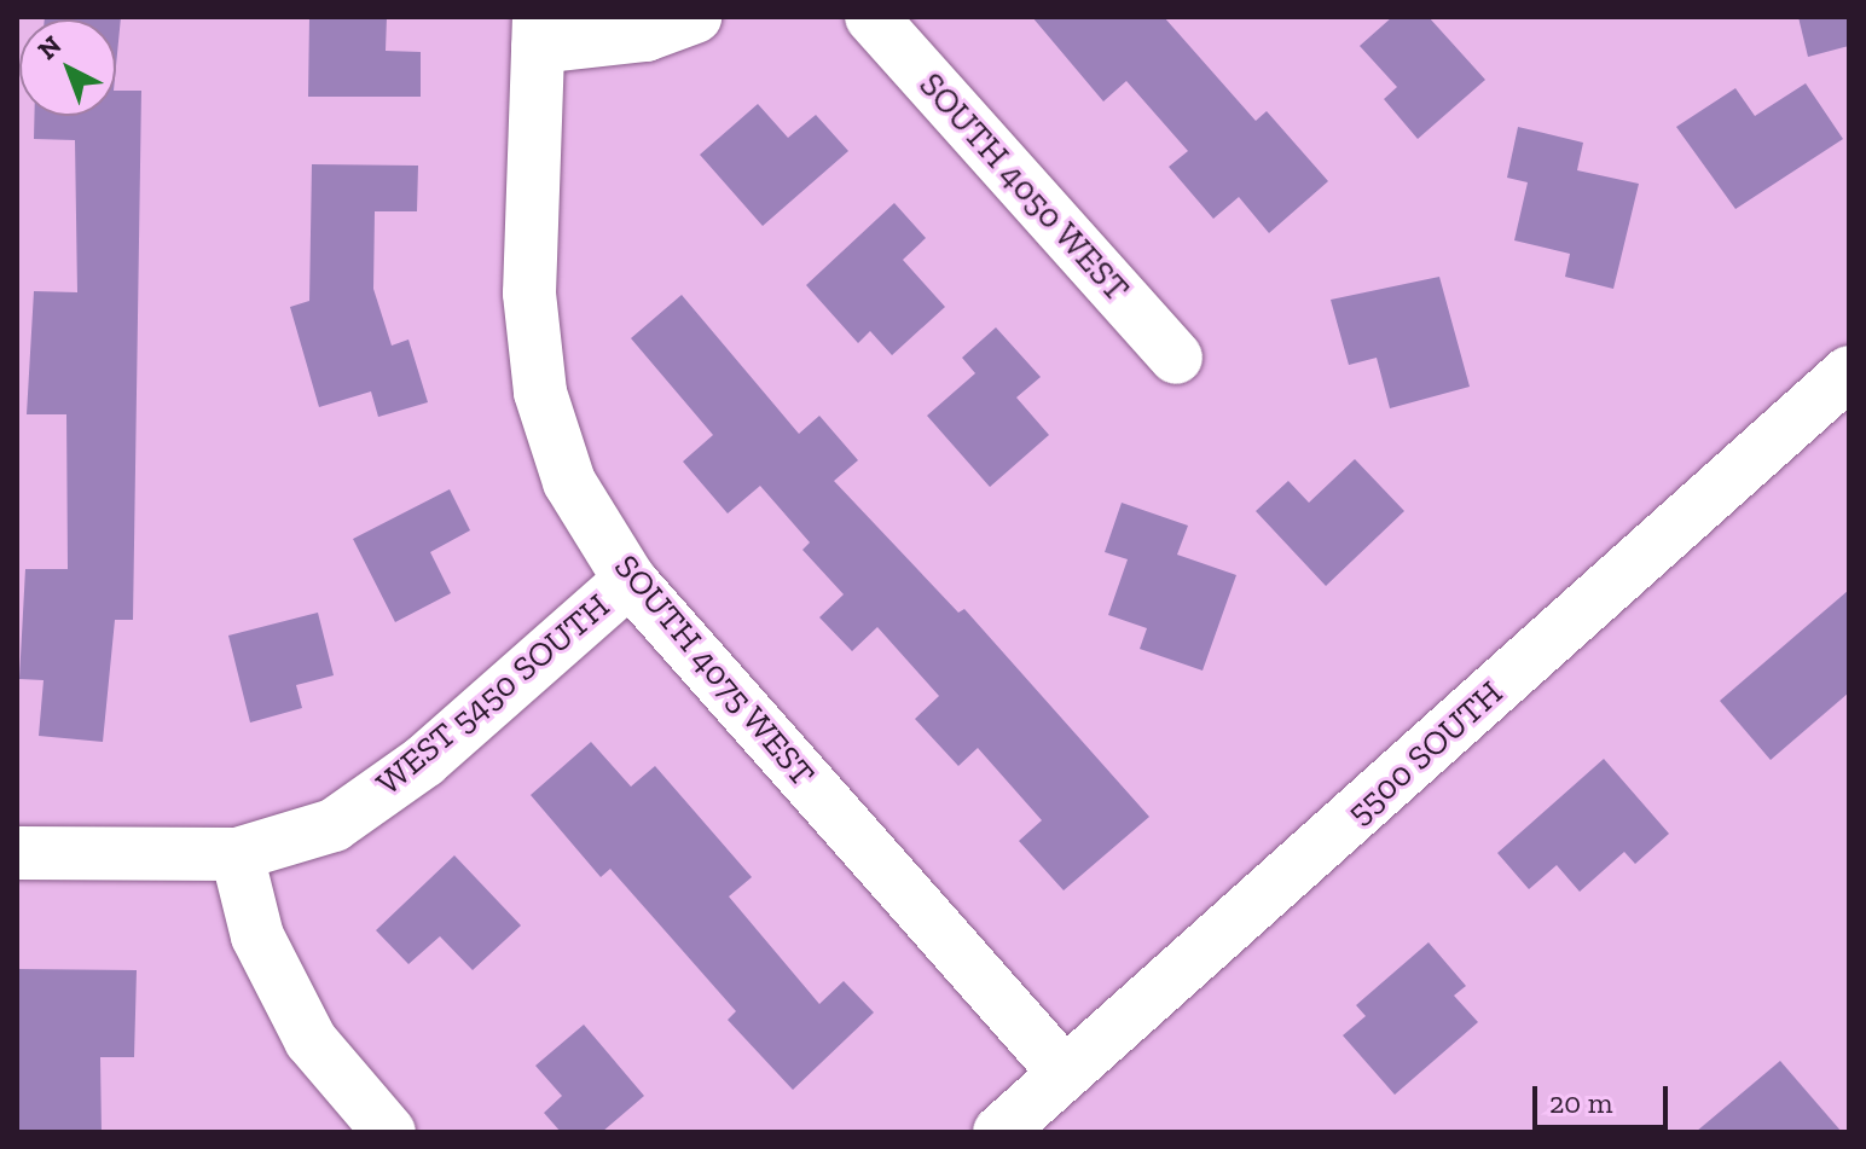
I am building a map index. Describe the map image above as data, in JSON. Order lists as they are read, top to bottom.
{
  "streets": {
    "street": [
      "SOUTH 4050 WEST",
      "SOUTH 4075 WEST",
      "WEST 5450 SOUTH",
      "5500 SOUTH"
    ]
  },
  "crossings": [
    ["SOUTH 4075 WEST", "WEST 5450 SOUTH"],
    ["SOUTH 4075 WEST", "5500 SOUTH"]
  ],
  "scale_bar": "20 m",
  "north": "top left"
}
